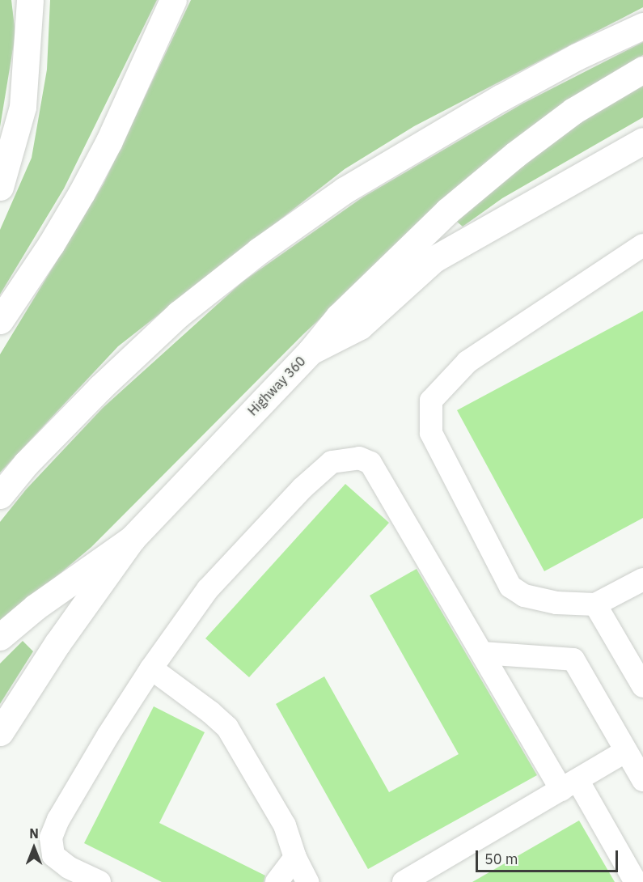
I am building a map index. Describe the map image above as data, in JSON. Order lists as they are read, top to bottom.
{
  "streets": {
    "main road": ["Highway 360"]
  },
  "scale_bar": "50 m",
  "north": "top"
}
